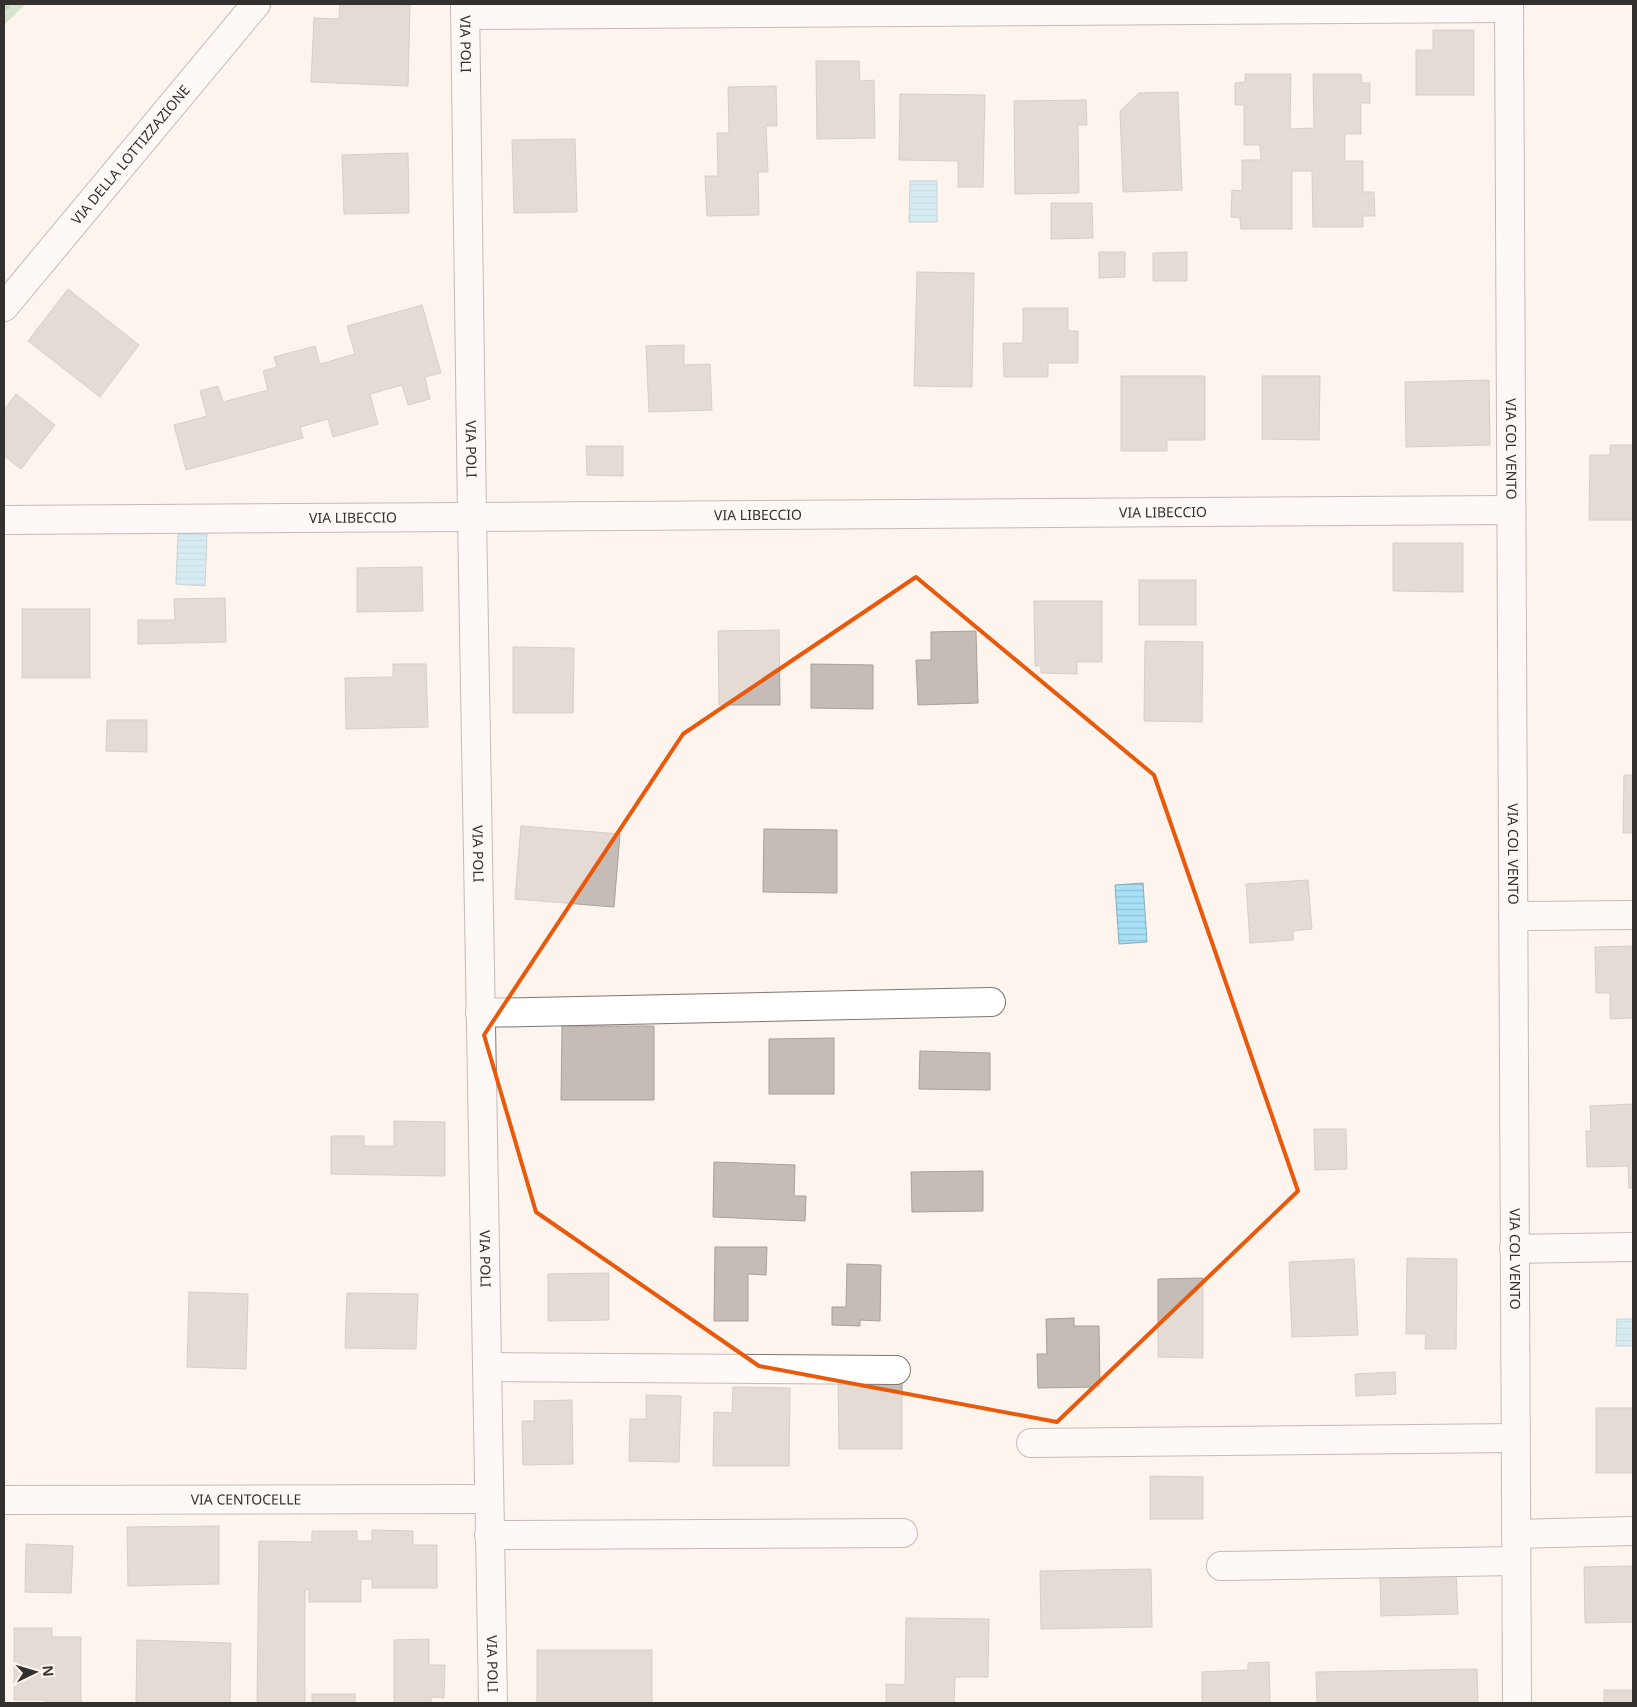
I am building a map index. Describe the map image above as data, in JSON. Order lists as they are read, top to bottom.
{
  "streets": {
    "street": [
      "VIA POLI",
      "VIA DELLA LOTTIZZAZIONE",
      "VIA COL VENTO",
      "VIA LIBECCIO",
      "VIA CENTOCELLE"
    ]
  },
  "crossings": [
    ["VIA POLI", "VIA LIBECCIO"],
    ["VIA POLI", "VIA CENTOCELLE"],
    ["VIA COL VENTO", "VIA LIBECCIO"]
  ],
  "north": "right"
}
